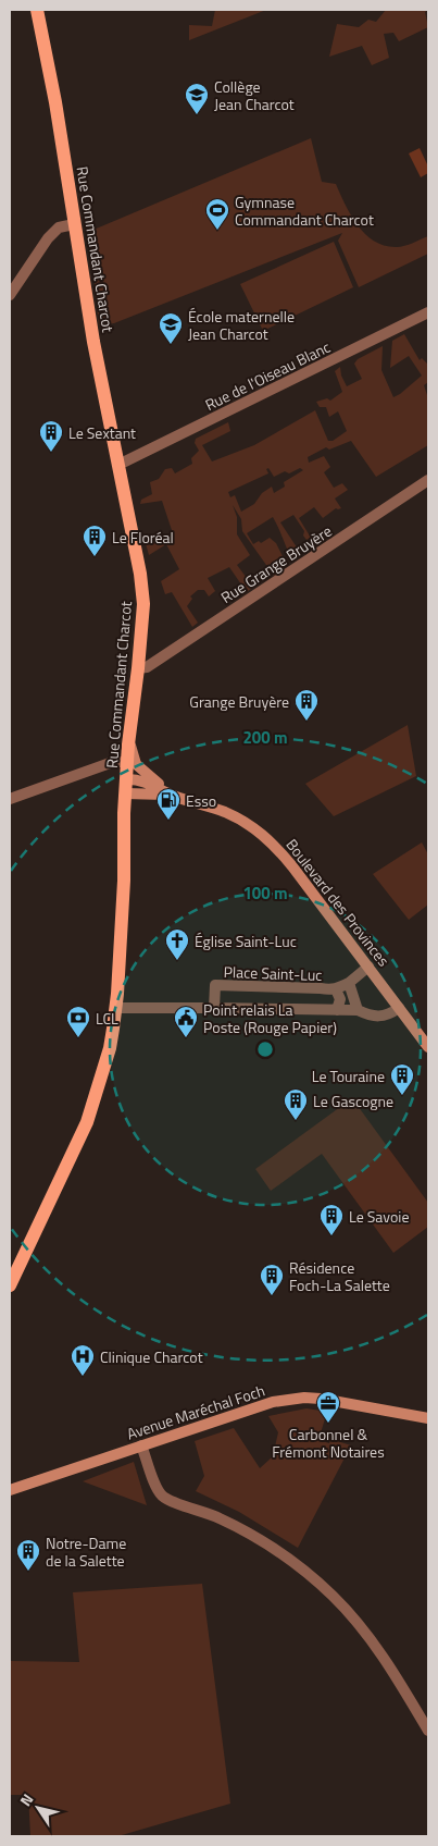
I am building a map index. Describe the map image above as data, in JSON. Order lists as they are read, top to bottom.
{
  "streets": {
    "main road": ["Rue Commandant Charcot", "Boulevard des Provinces", "Avenue Maréchal Foch"],
    "street": ["Rue de l'Oiseau Blanc", "Rue Grange Bruyère", "Place Saint-Luc"]
  },
  "crossings": [
    ["Rue Commandant Charcot", "Rue de l'Oiseau Blanc"],
    ["Rue Commandant Charcot", "Rue Grange Bruyère"],
    ["Rue Commandant Charcot", "Boulevard des Provinces"],
    ["Boulevard des Provinces", "Place Saint-Luc"]
  ],
  "places": {
    "school or university": ["Collège Jean Charcot", "École maternelle Jean Charcot"],
    "sports": ["Gymnase Commandant Charcot"],
    "building": [
      "Le Sextant",
      "Le Floréal",
      "Grange Bruyère",
      "Le Touraine",
      "Le Gascogne",
      "Le Savoie",
      "Résidence Foch-La Salette",
      "Notre-Dame de la Salette"
    ],
    "fuel station": ["Esso"],
    "church": ["Église Saint-Luc"],
    "bank": ["LCL"],
    "public building": ["Point relais La Poste (Rouge Papier)"],
    "hospital": ["Clinique Charcot"],
    "office": ["Carbonnel & Frémont Notaires"]
  },
  "north": "top left",
  "rings": ["200 m", "100 m"]
}
